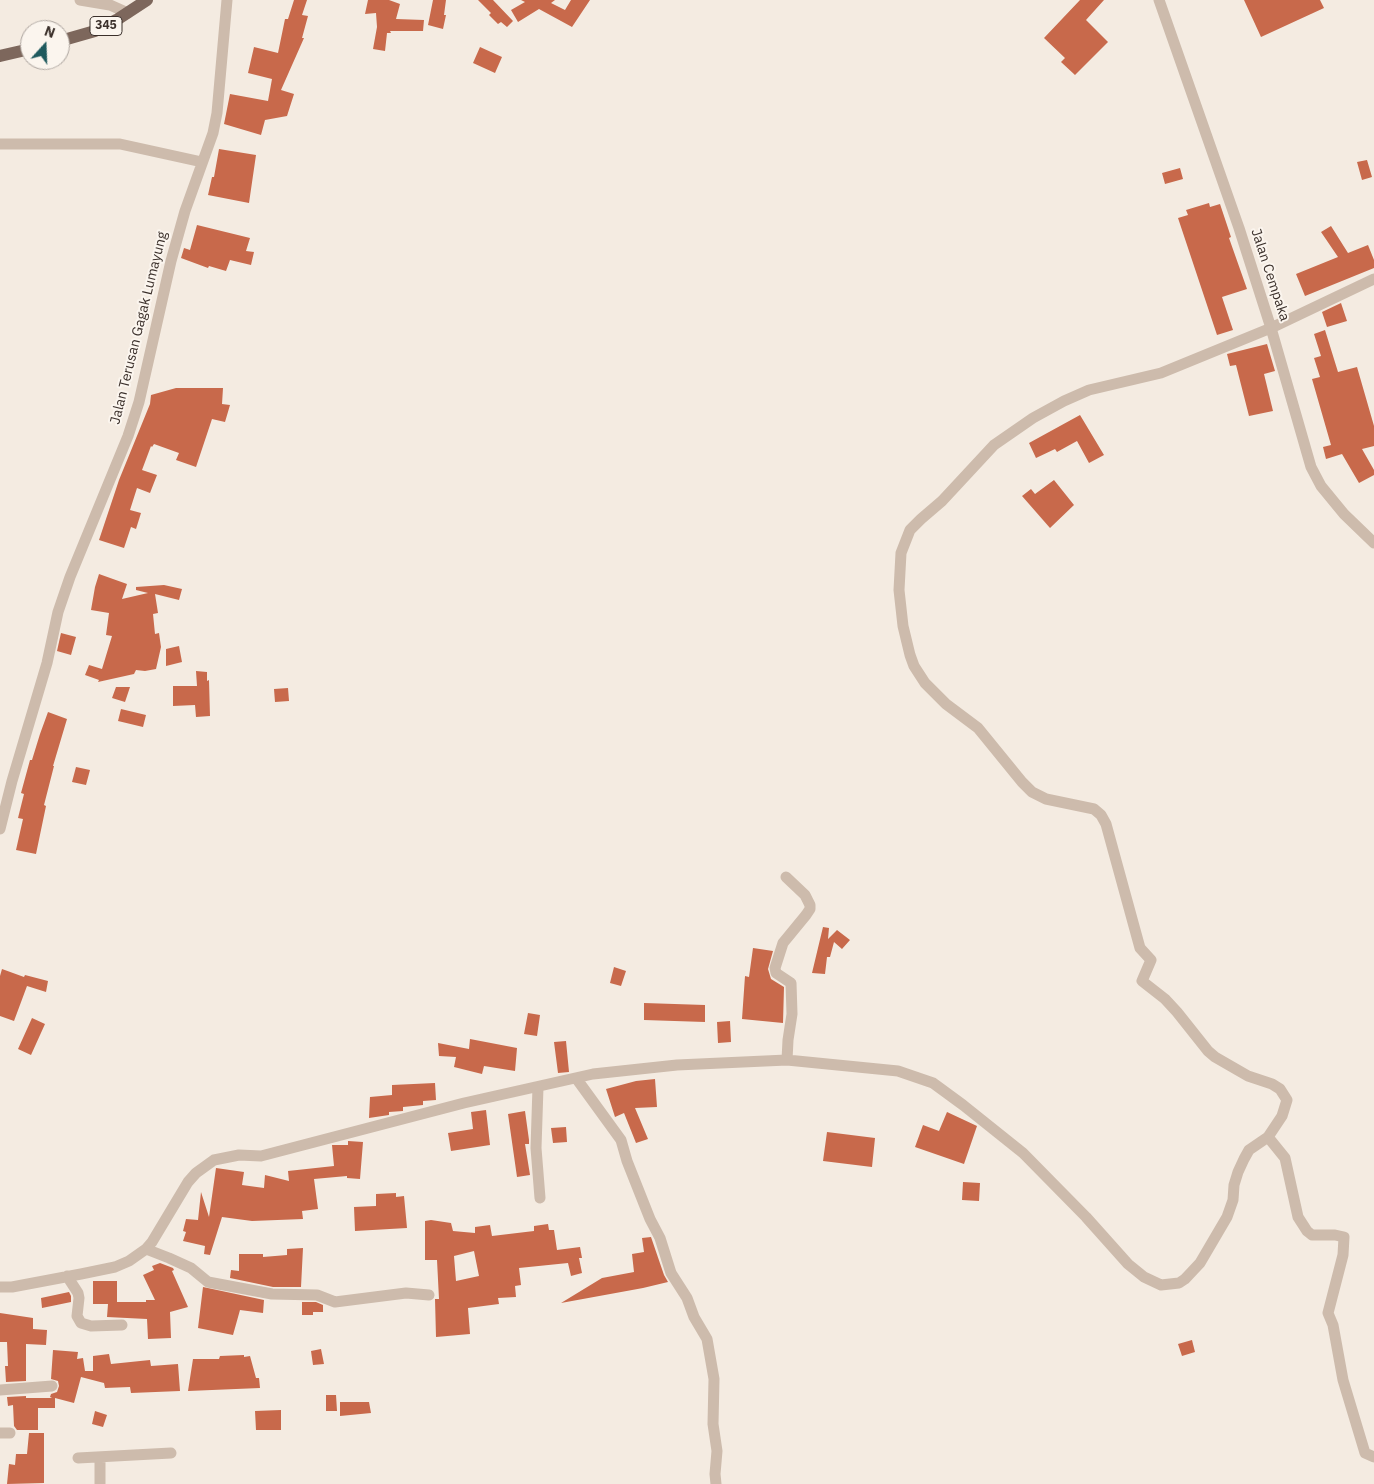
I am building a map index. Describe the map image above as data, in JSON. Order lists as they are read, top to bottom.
{
  "streets": {
    "main road": ["345"],
    "street": ["Jalan Cempaka", "Jalan Terusan Gagak Lumayung"]
  },
  "north": "top"
}
